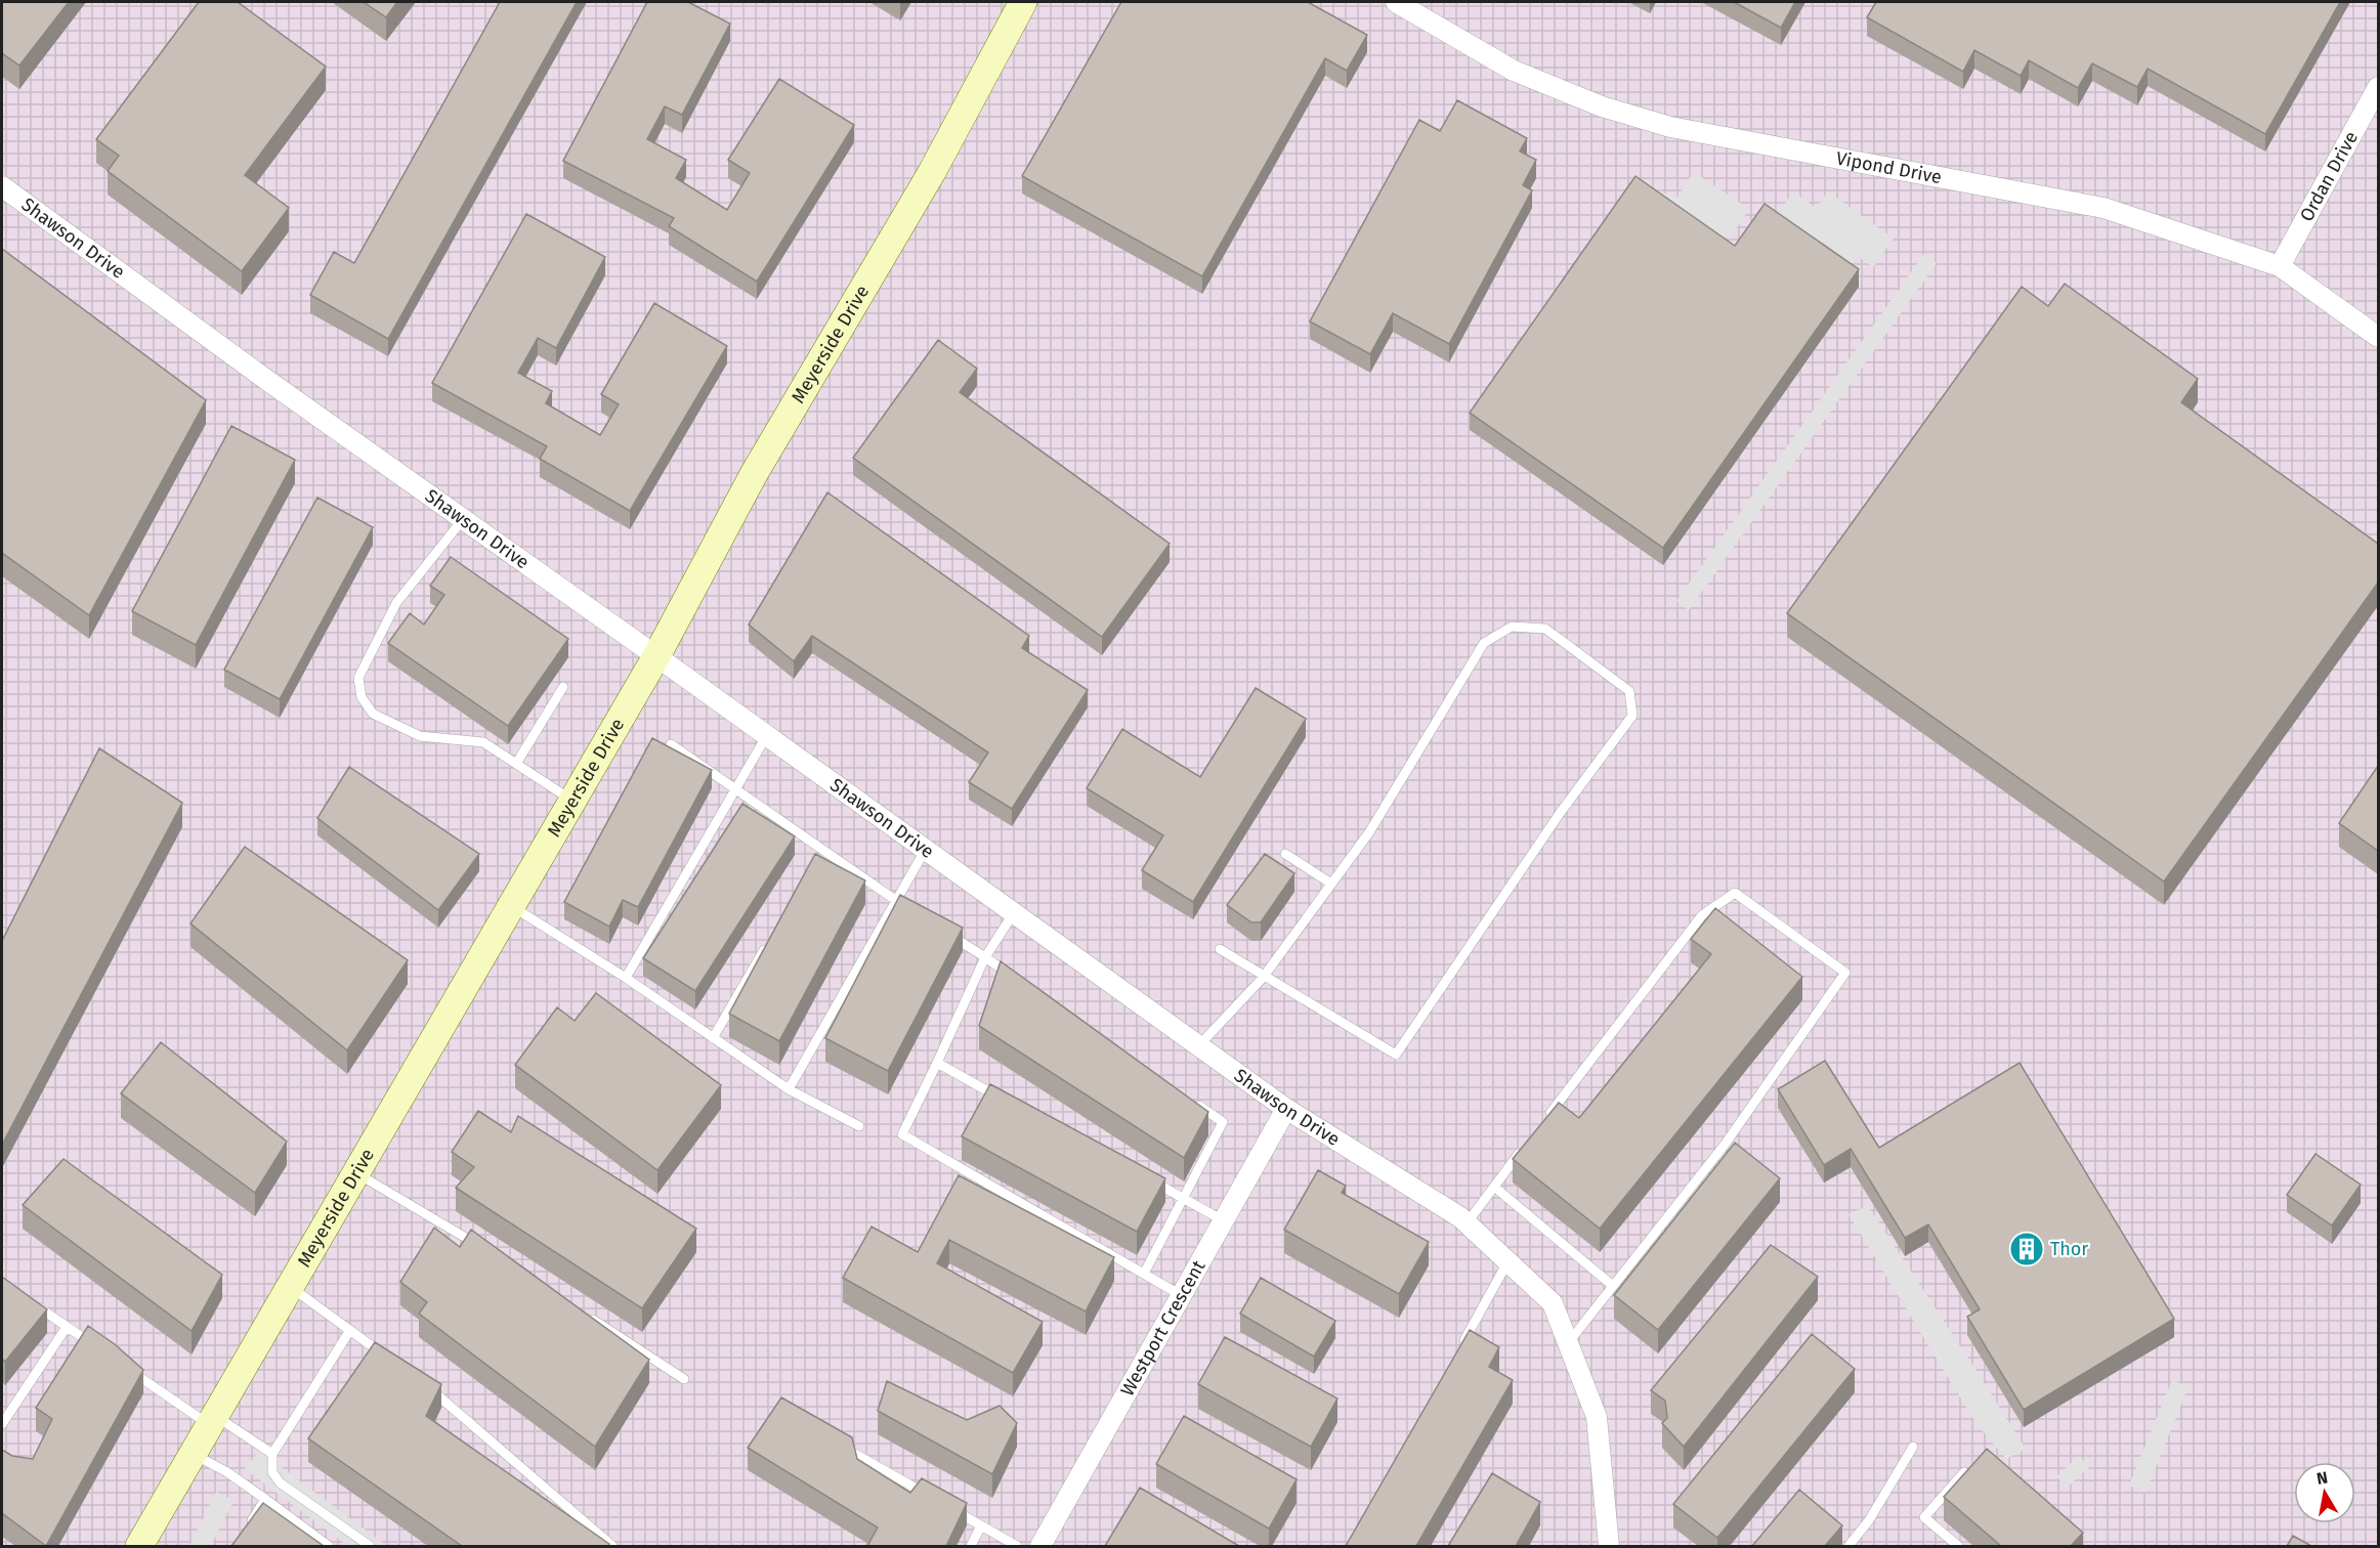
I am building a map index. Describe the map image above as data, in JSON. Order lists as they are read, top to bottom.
{
  "streets": {
    "street": [
      "Vipond Drive",
      "Ordan Drive",
      "Shawson Drive",
      "Meyerside Drive",
      "Westport Crescent"
    ]
  },
  "crossings": [
    ["Vipond Drive", "Ordan Drive"],
    ["Shawson Drive", "Meyerside Drive"],
    ["Shawson Drive", "Westport Crescent"]
  ],
  "places": {
    "building": ["Thor"]
  },
  "north": "top"
}
